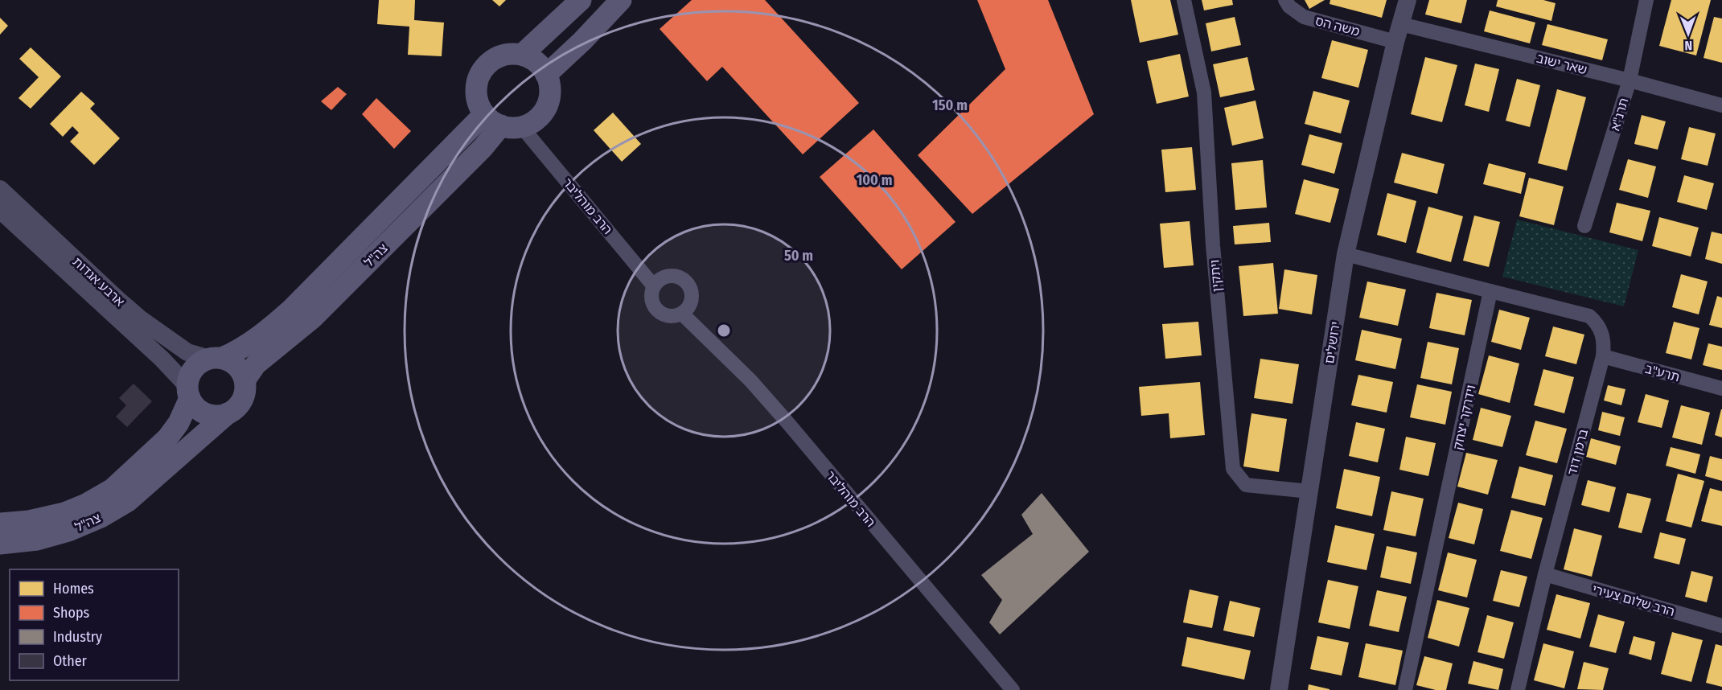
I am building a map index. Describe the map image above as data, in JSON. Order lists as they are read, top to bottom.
{
  "streets": {
    "main road": ["צה\"ל"],
    "street": [
      "משה הס",
      "שאר ישוב",
      "תרנ\"א",
      "הרב מוהליבר",
      "ויתקין",
      "ארבע אגדות",
      "ירושלים",
      "תרע\"ב",
      "וידרקר יצחק",
      "ברמן דוד",
      "הרב שלום צעירי"
    ]
  },
  "crossings": [
    ["משה הס", "ירושלים"],
    ["שאר ישוב", "תרנ\"א"],
    ["שאר ישוב", "ירושלים"],
    ["הרב מוהליבר", "צה\"ל"],
    ["צה\"ל", "ארבע אגדות"],
    ["ויתקין", "ירושלים"],
    ["תרע\"ב", "ברמן דוד"],
    ["וידרקר יצחק", "ברמן דוד"],
    ["ברמן דוד", "הרב שלום צעירי"]
  ],
  "legend": [
    "Homes",
    "Shops",
    "Industry",
    "Other"
  ],
  "north": "bottom",
  "rings": ["150 m", "100 m", "50 m"]
}
